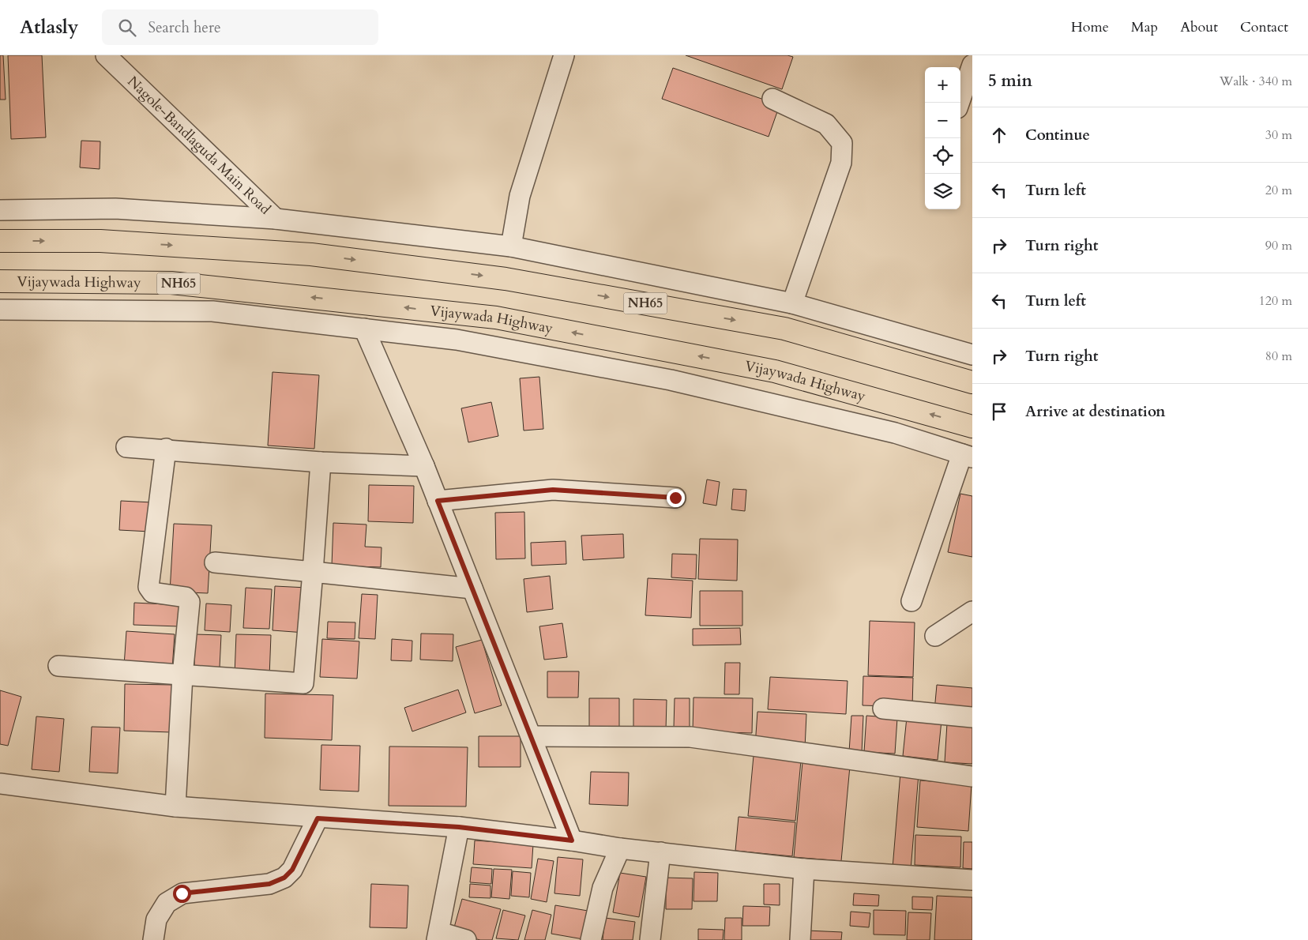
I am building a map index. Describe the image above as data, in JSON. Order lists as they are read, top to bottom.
{
  "streets": {
    "highway": ["Vijaywada Highway", "NH65"],
    "street": ["Nagole-Bandlaguda Main Road"]
  },
  "page": {
    "header": "Atlasly",
    "search": "Search here",
    "nav": [
      "Home",
      "Map",
      "About",
      "Contact"
    ],
    "heading": ["5 min", "Walk · 340 m"],
    "map_buttons": ["+", "−"],
    "list": [
      ["Continue", "30 m"],
      ["Turn left", "20 m"],
      ["Turn right", "90 m"],
      ["Turn left", "120 m"],
      ["Turn right", "80 m"],
      "Arrive at destination"
    ]
  }
}
